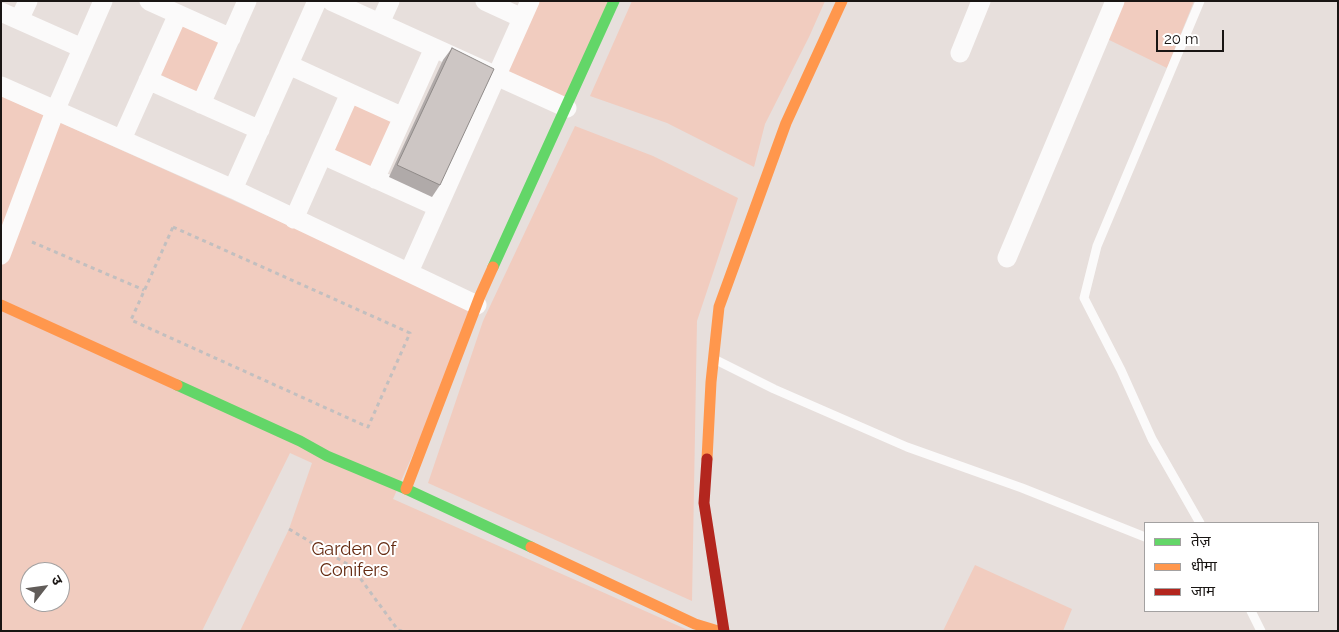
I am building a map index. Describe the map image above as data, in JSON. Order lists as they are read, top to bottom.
{
  "parks": ["Garden Of Conifers"],
  "legend": ["तेज़", "धीमा", "जाम"],
  "scale_bar": "20 m",
  "north": "top right"
}
